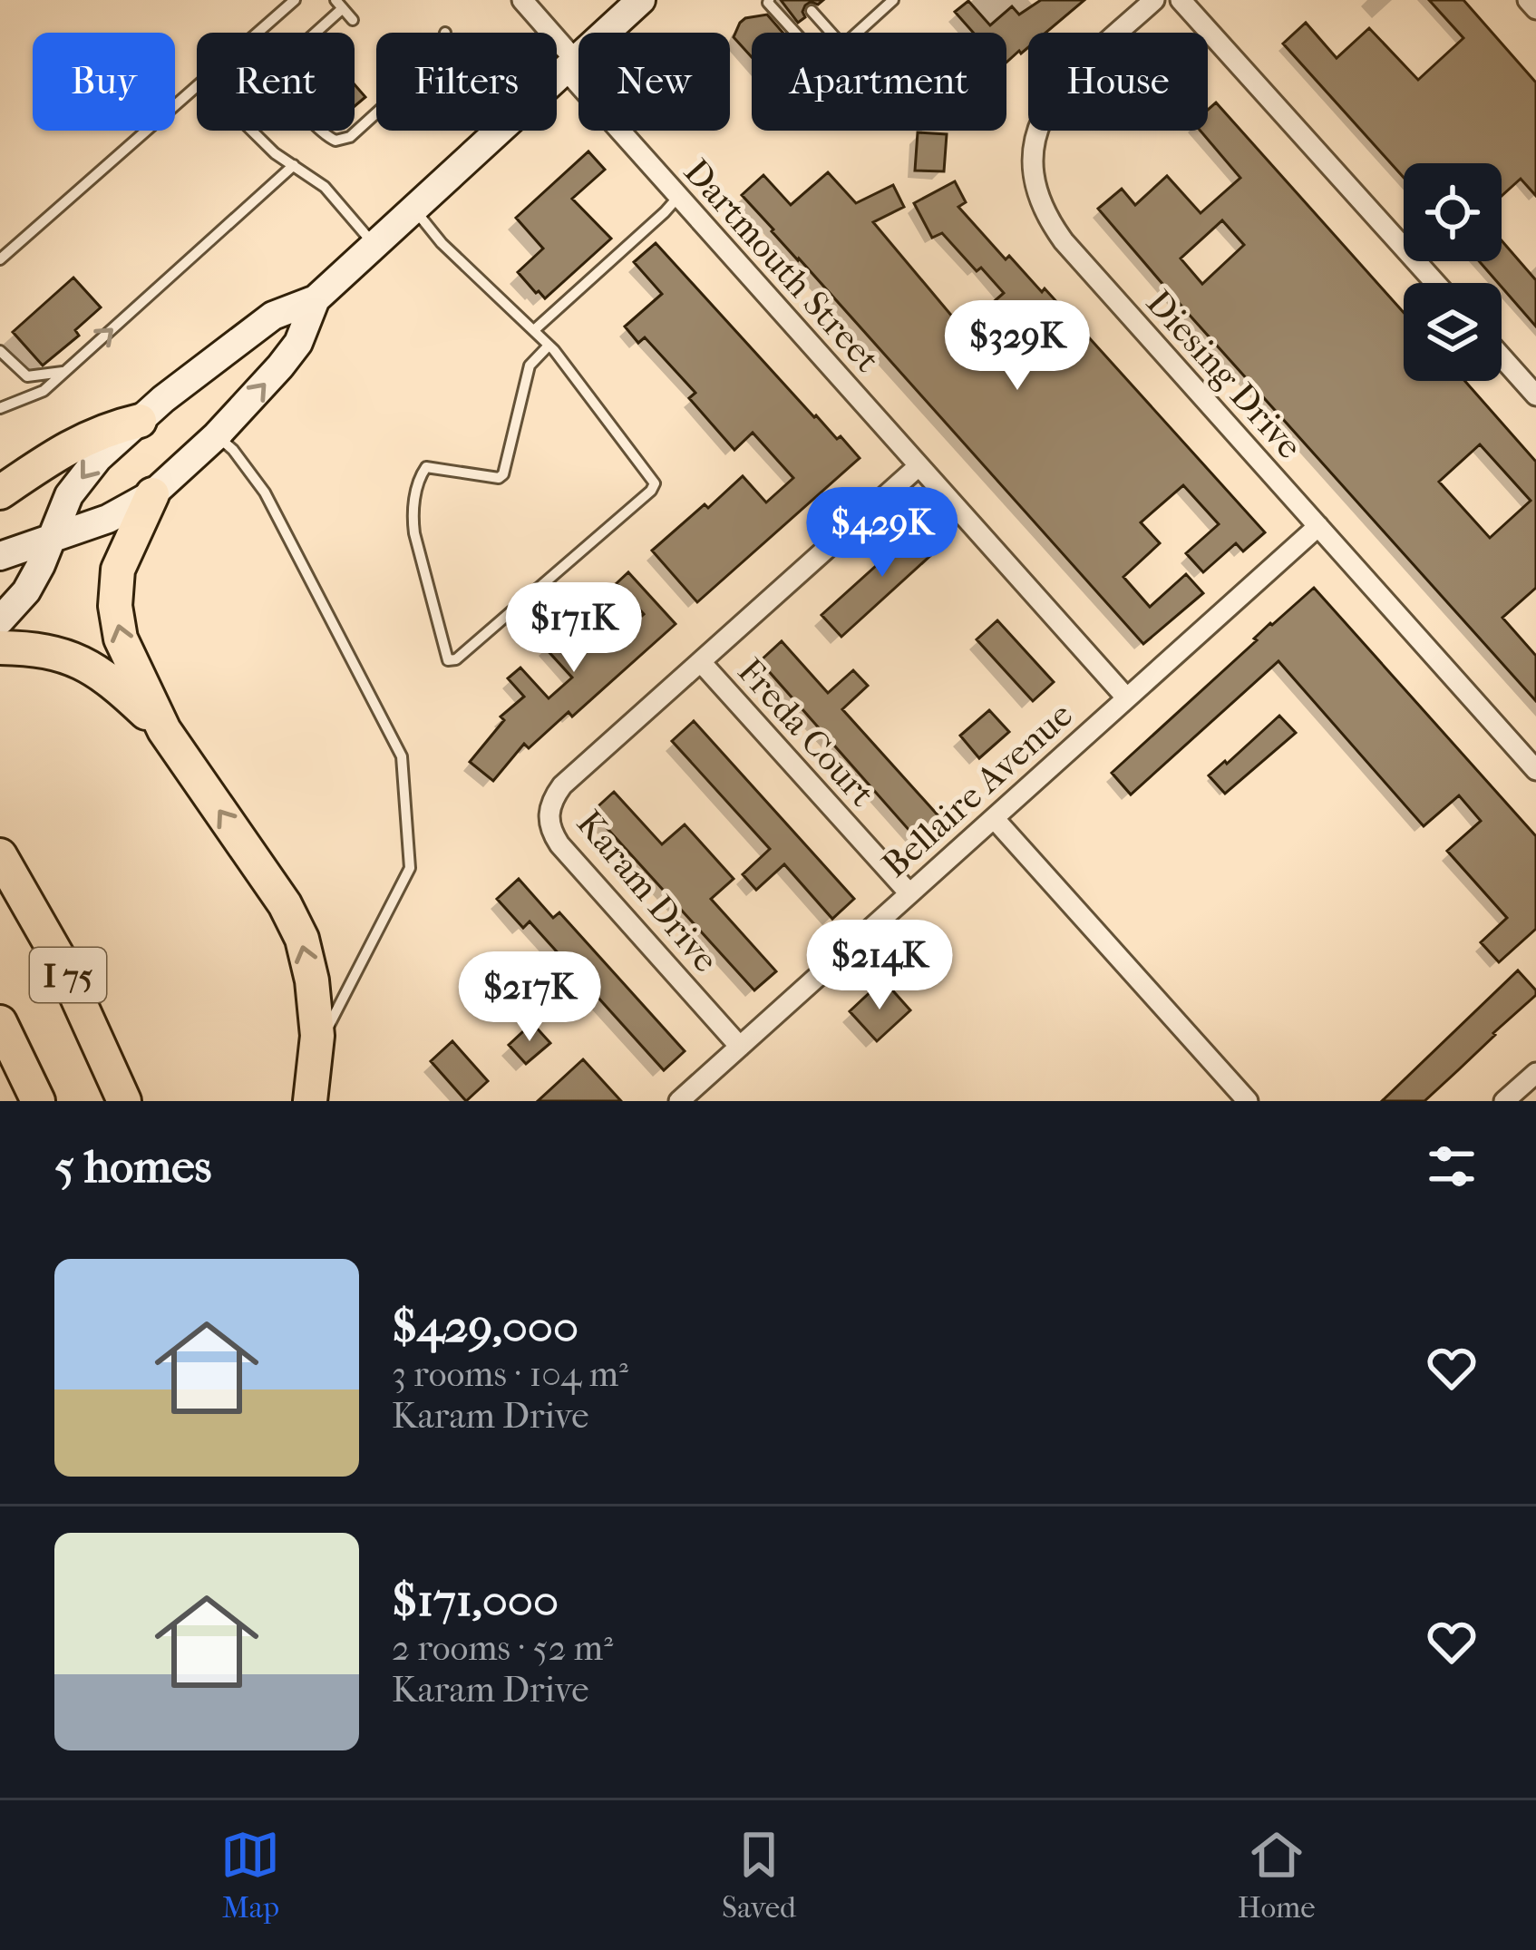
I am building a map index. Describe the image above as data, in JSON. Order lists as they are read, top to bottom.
{
  "streets": {
    "highway": ["I 75"],
    "street": [
      "Dartmouth Street",
      "Diesing Drive",
      "Freda Court",
      "Bellaire Avenue",
      "Karam Drive"
    ]
  },
  "crossings": [
    ["Dartmouth Street", "Bellaire Avenue"],
    ["Dartmouth Street", "Karam Drive"],
    ["Diesing Drive", "Bellaire Avenue"],
    ["Freda Court", "Bellaire Avenue"],
    ["Freda Court", "Karam Drive"],
    ["Bellaire Avenue", "Karam Drive"]
  ],
  "page": {
    "chip": [
      "Buy",
      "Rent",
      "Filters",
      "New",
      "Apartment",
      "House"
    ],
    "price": [
      "$329K",
      "$429K",
      "$171K",
      "$214K",
      "$217K"
    ],
    "heading": "5 homes",
    "list": [
      {
        "name": "$429,000",
        "note": "3 rooms · 104 m² · Karam Drive"
      },
      {
        "name": "$171,000",
        "note": "2 rooms · 52 m² · Karam Drive"
      }
    ],
    "tabs": ["Map", "Saved", "Home"]
  }
}
